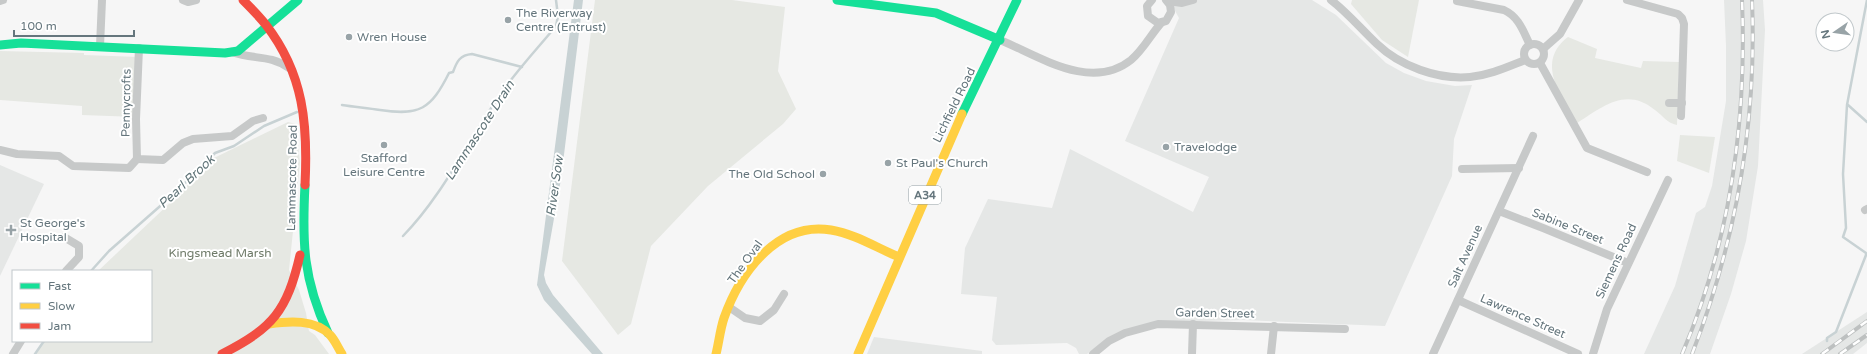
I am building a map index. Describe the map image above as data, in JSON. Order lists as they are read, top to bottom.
{
  "streets": {
    "main road": [
      "Lichfield Road",
      "Lammascote Road",
      "A34",
      "The Oval"
    ],
    "street": [
      "Pennycrofts",
      "Sabine Street",
      "Salt Avenue",
      "Siemens Road",
      "Garden Street",
      "Lawrence Street"
    ]
  },
  "crossings": [
    ["Lichfield Road", "The Oval"],
    ["Sabine Street", "Salt Avenue"],
    ["Sabine Street", "Siemens Road"],
    ["Salt Avenue", "Lawrence Street"]
  ],
  "water": ["Lammascote Drain", "Pearl Brook", "River Sow"],
  "parks": ["Kingsmead Marsh"],
  "places": {
    "other": [
      "The Riverway Centre (Entrust)",
      "Wren House",
      "Stafford Leisure Centre",
      "Travelodge",
      "St Paul's Church",
      "The Old School"
    ],
    "health": ["St George's Hospital"]
  },
  "legend": ["Fast", "Slow", "Jam"],
  "scale_bar": "100 m",
  "north": "left"
}
